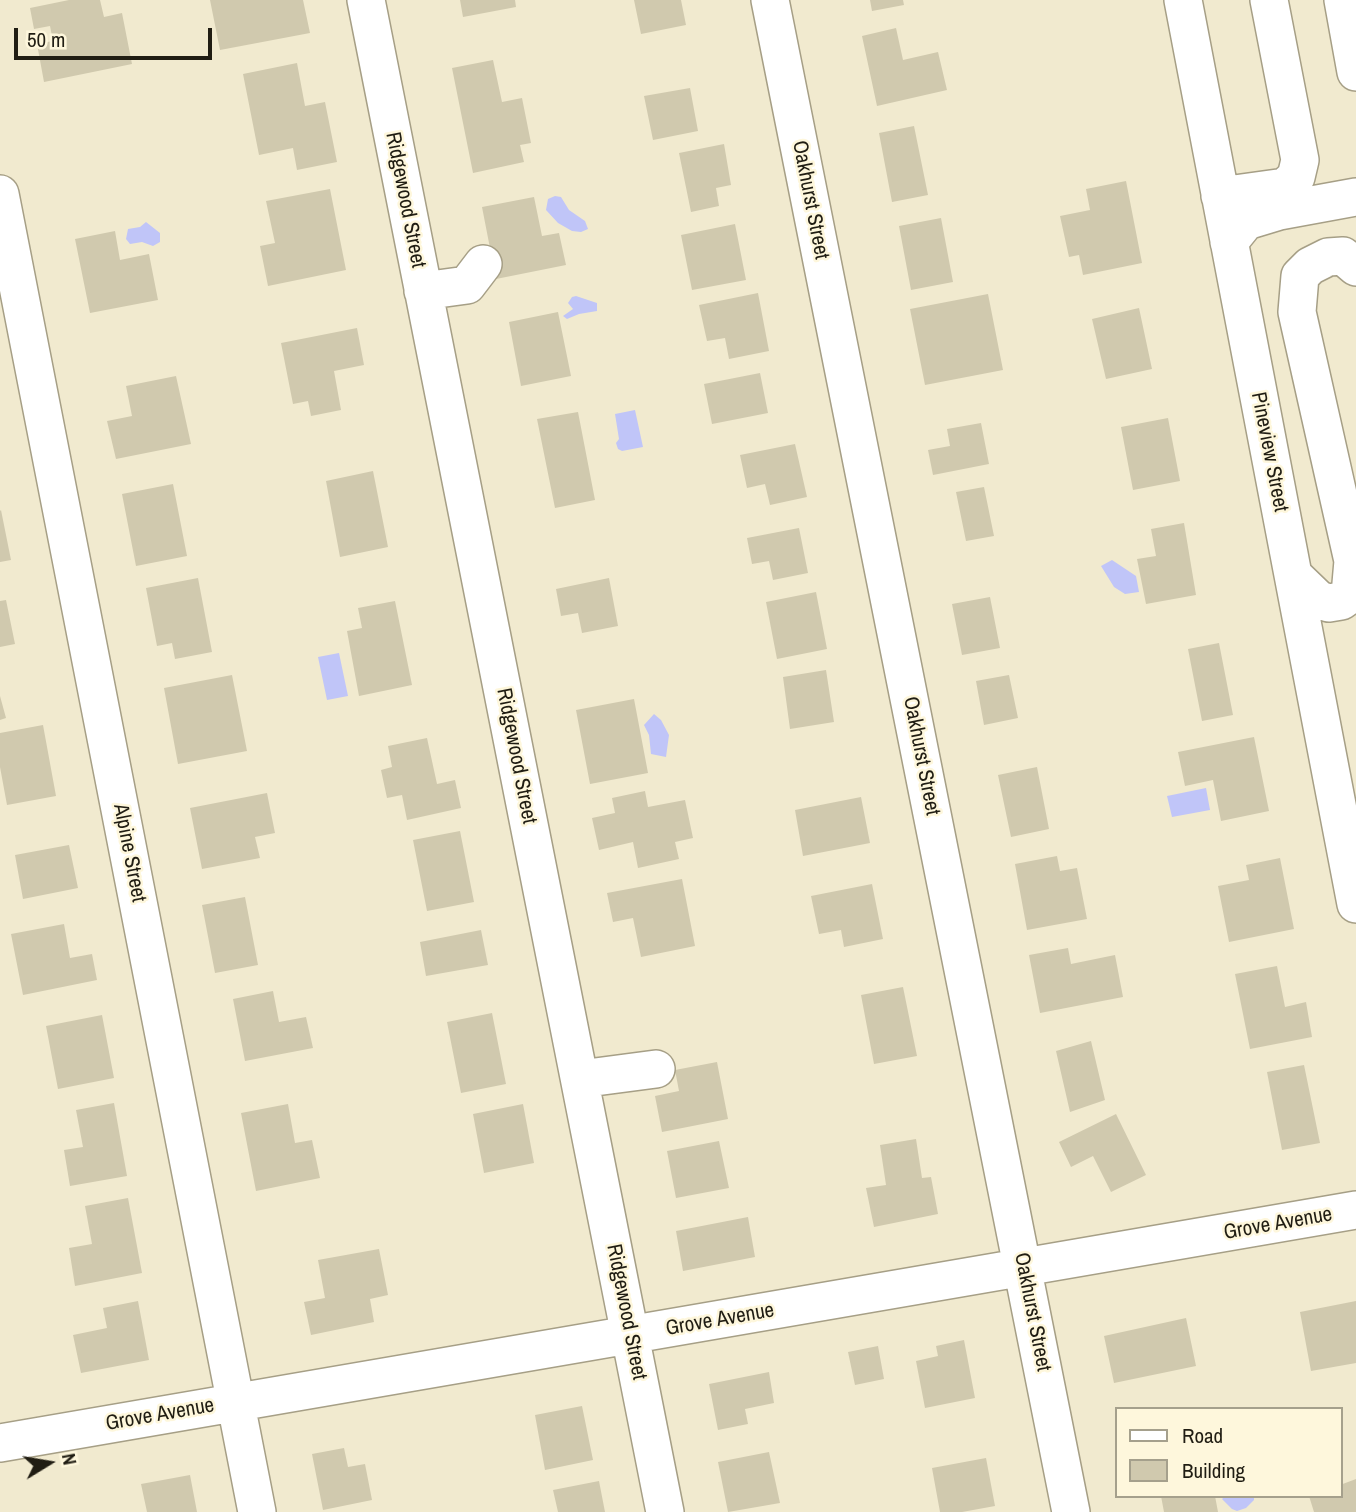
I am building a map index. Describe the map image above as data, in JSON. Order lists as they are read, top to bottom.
{
  "streets": {
    "street": [
      "Ridgewood Street",
      "Oakhurst Street",
      "Pineview Street",
      "Alpine Street",
      "Grove Avenue"
    ]
  },
  "crossings": [
    ["Ridgewood Street", "Grove Avenue"],
    ["Oakhurst Street", "Grove Avenue"],
    ["Alpine Street", "Grove Avenue"]
  ],
  "legend": ["Road", "Building"],
  "scale_bar": "50 m",
  "north": "right"
}
